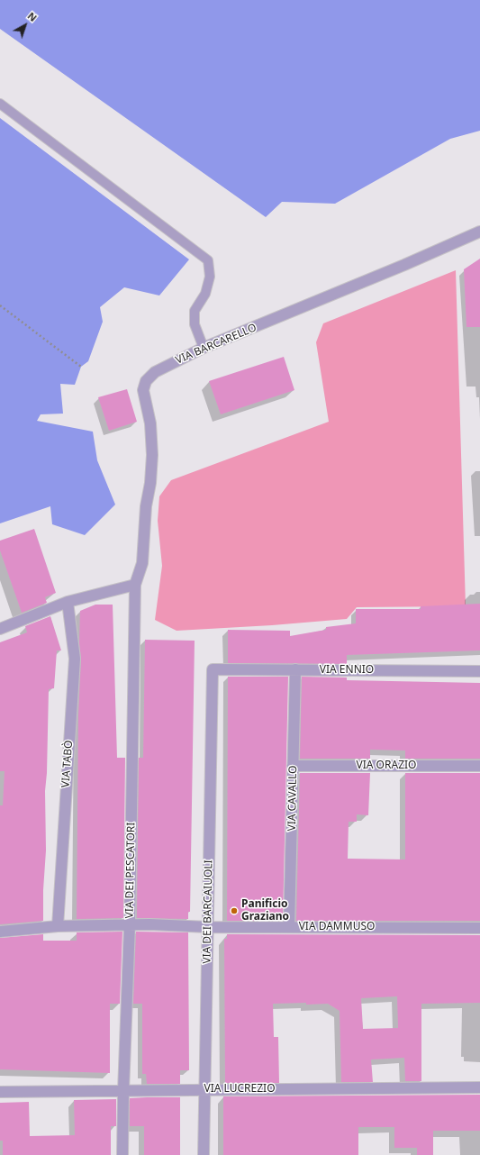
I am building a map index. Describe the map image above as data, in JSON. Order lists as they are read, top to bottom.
{
  "streets": {
    "street": [
      "VIA BARCARELLO",
      "VIA ENNIO",
      "VIA TABÒ",
      "VIA ORAZIO",
      "VIA CAVALLO",
      "VIA DEI PESCATORI",
      "VIA DEI BARCAIUOLI",
      "VIA DAMMUSO",
      "VIA LUCREZIO"
    ]
  },
  "crossings": [
    ["VIA BARCARELLO", "VIA DEI PESCATORI"],
    ["VIA ENNIO", "VIA CAVALLO"],
    ["VIA ENNIO", "VIA DEI BARCAIUOLI"],
    ["VIA TABÒ", "VIA DAMMUSO"],
    ["VIA ORAZIO", "VIA CAVALLO"],
    ["VIA CAVALLO", "VIA DAMMUSO"],
    ["VIA DEI PESCATORI", "VIA DAMMUSO"],
    ["VIA DEI PESCATORI", "VIA LUCREZIO"],
    ["VIA DEI BARCAIUOLI", "VIA DAMMUSO"],
    ["VIA DEI BARCAIUOLI", "VIA LUCREZIO"]
  ],
  "places": ["Panificio Graziano"],
  "north": "top right"
}
